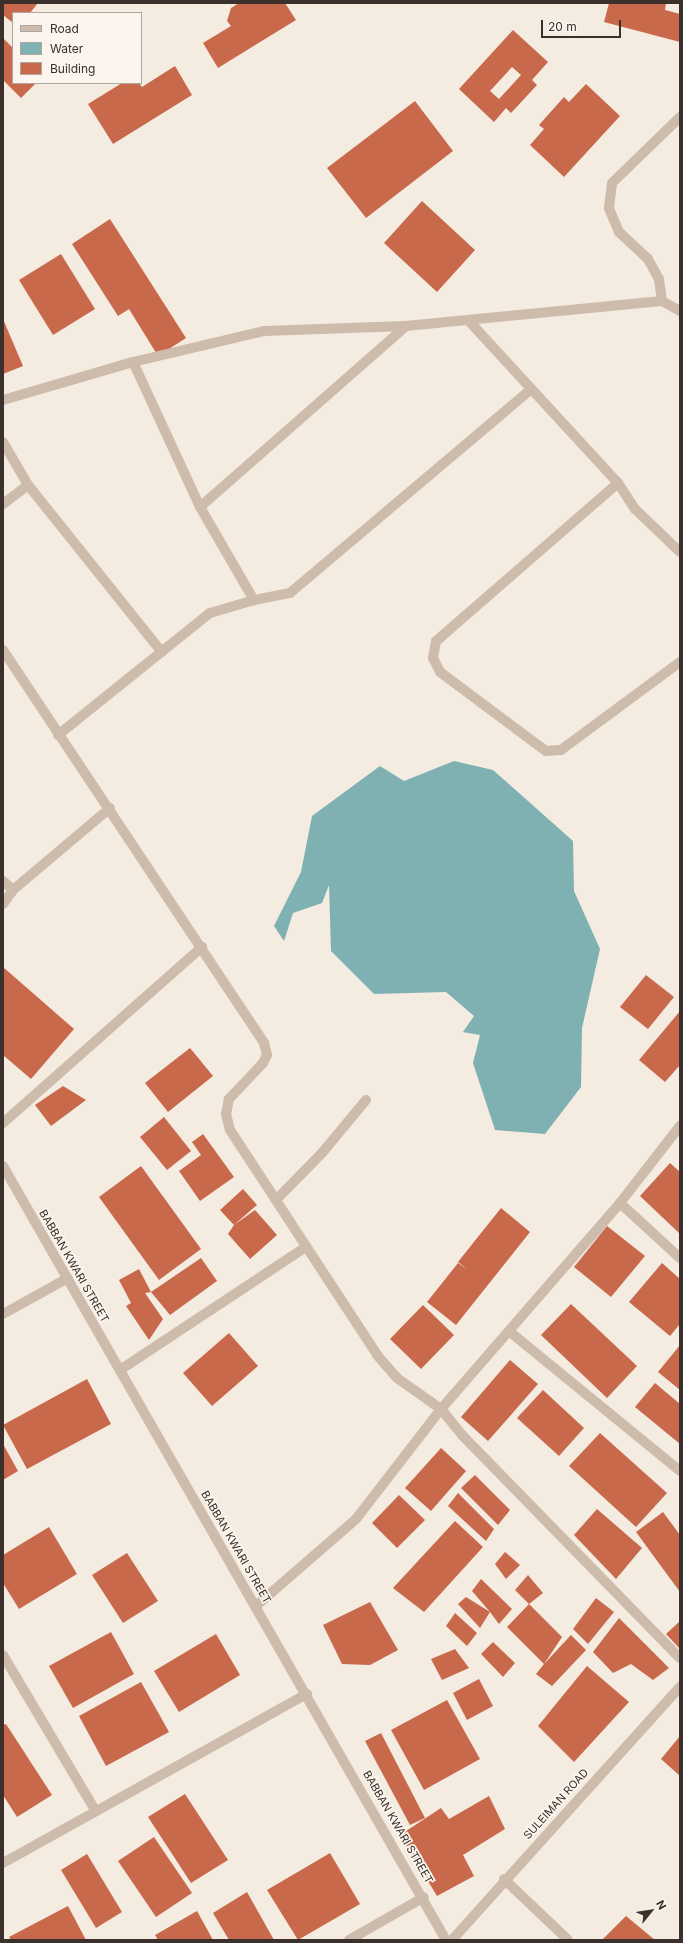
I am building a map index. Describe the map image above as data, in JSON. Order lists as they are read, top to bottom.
{
  "streets": {
    "street": ["BABBAN KWARI STREET", "SULEIMAN ROAD"]
  },
  "legend": ["Road", "Water", "Building"],
  "scale_bar": "20 m",
  "north": "top right"
}
